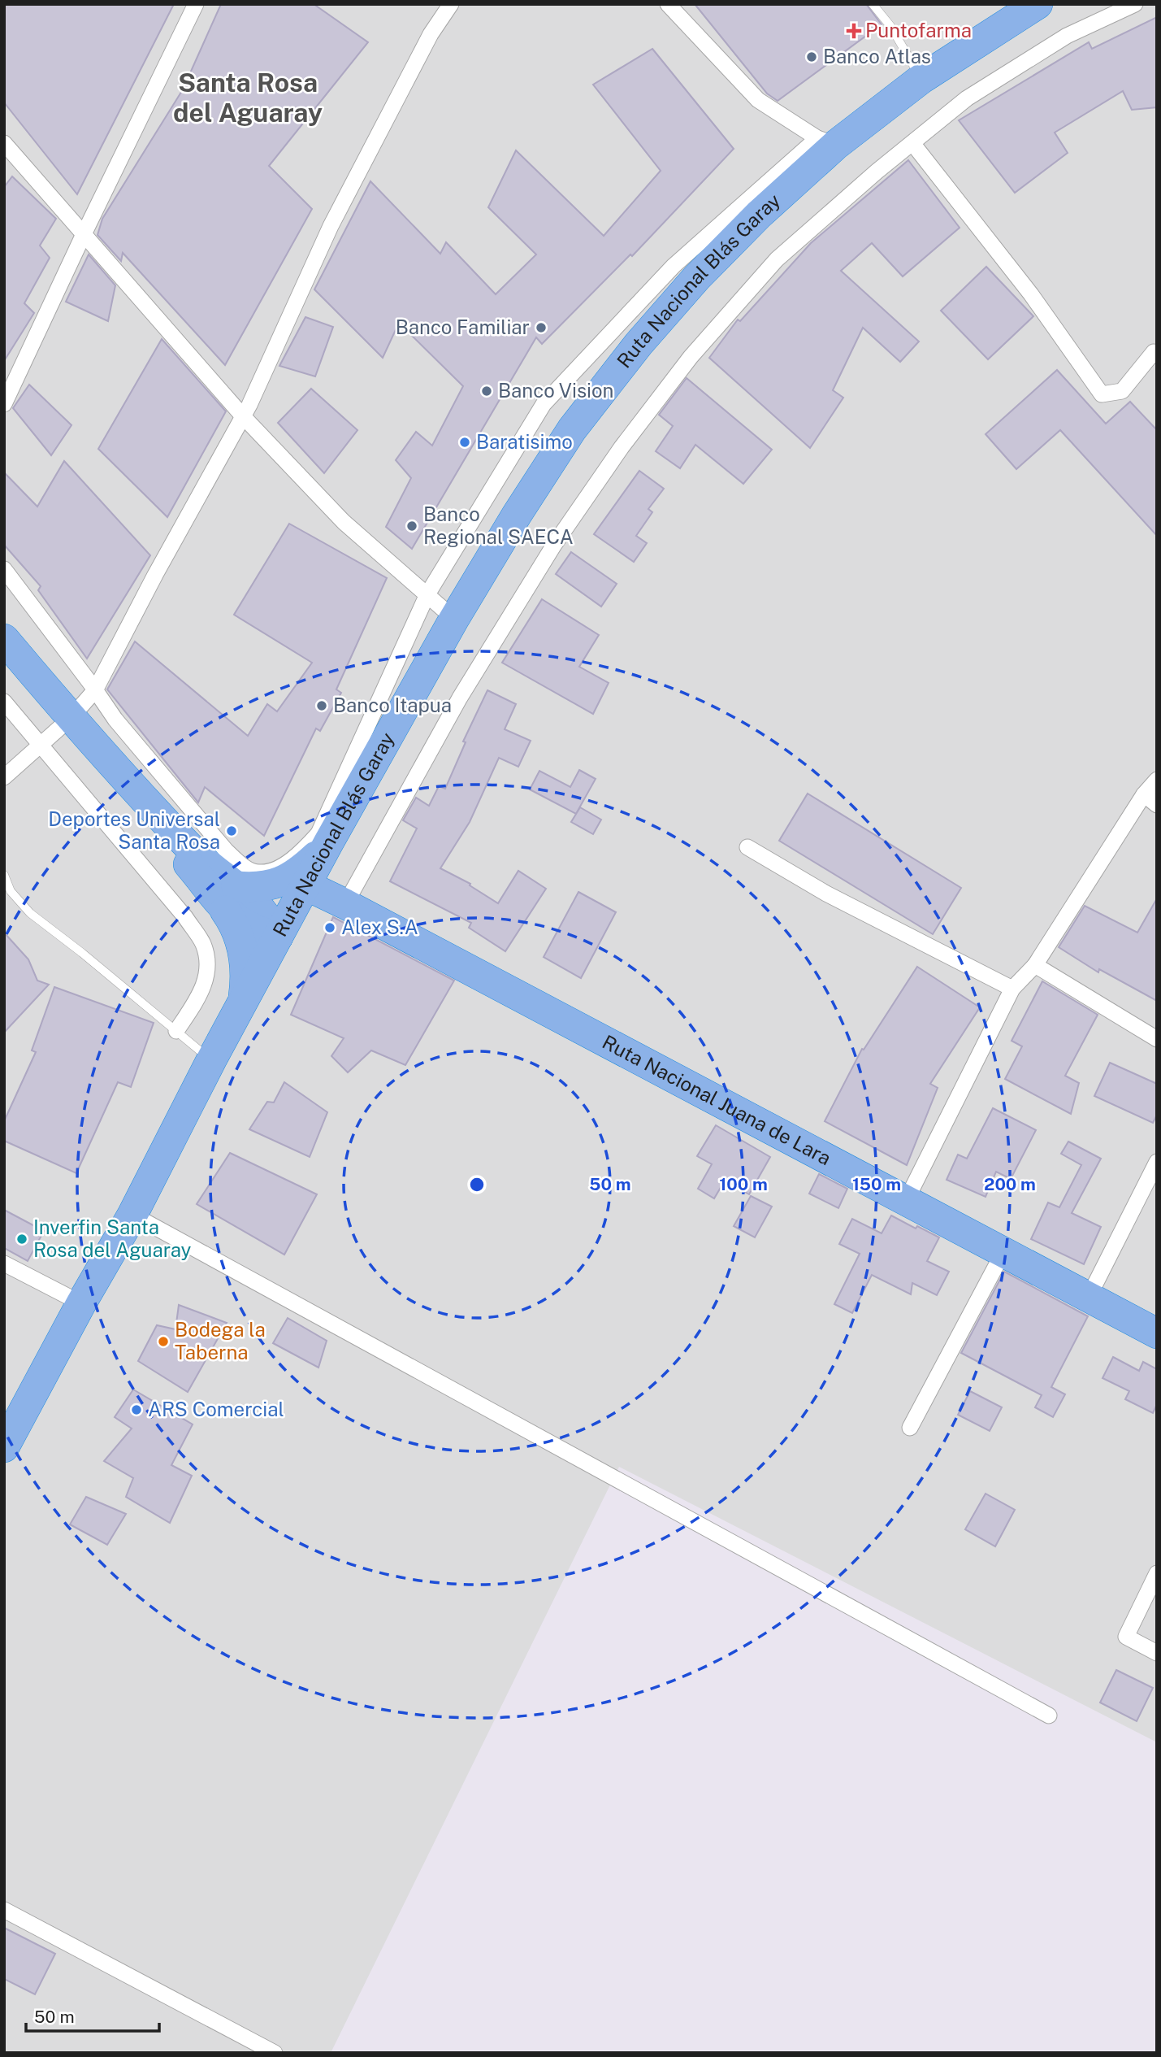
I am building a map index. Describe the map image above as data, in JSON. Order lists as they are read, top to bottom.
{
  "streets": {
    "highway": ["Ruta Nacional Blás Garay", "Ruta Nacional Juana de Lara"]
  },
  "crossings": [
    ["Ruta Nacional Blás Garay", "Ruta Nacional Juana de Lara"]
  ],
  "districts": ["Santa Rosa del Aguaray"],
  "places": {
    "health": ["Puntofarma"],
    "other": [
      "Banco Atlas",
      "Banco Familiar",
      "Banco Vision",
      "Baratisimo",
      "Banco Regional SAECA",
      "Banco Itapua",
      "Deportes Universal Santa Rosa",
      "Alex S.A",
      "Inverfin Santa Rosa del Aguaray",
      "Bodega la Taberna",
      "ARS Comercial"
    ]
  },
  "scale_bar": "50 m",
  "rings": [
    "50 m",
    "100 m",
    "150 m",
    "200 m"
  ]
}
